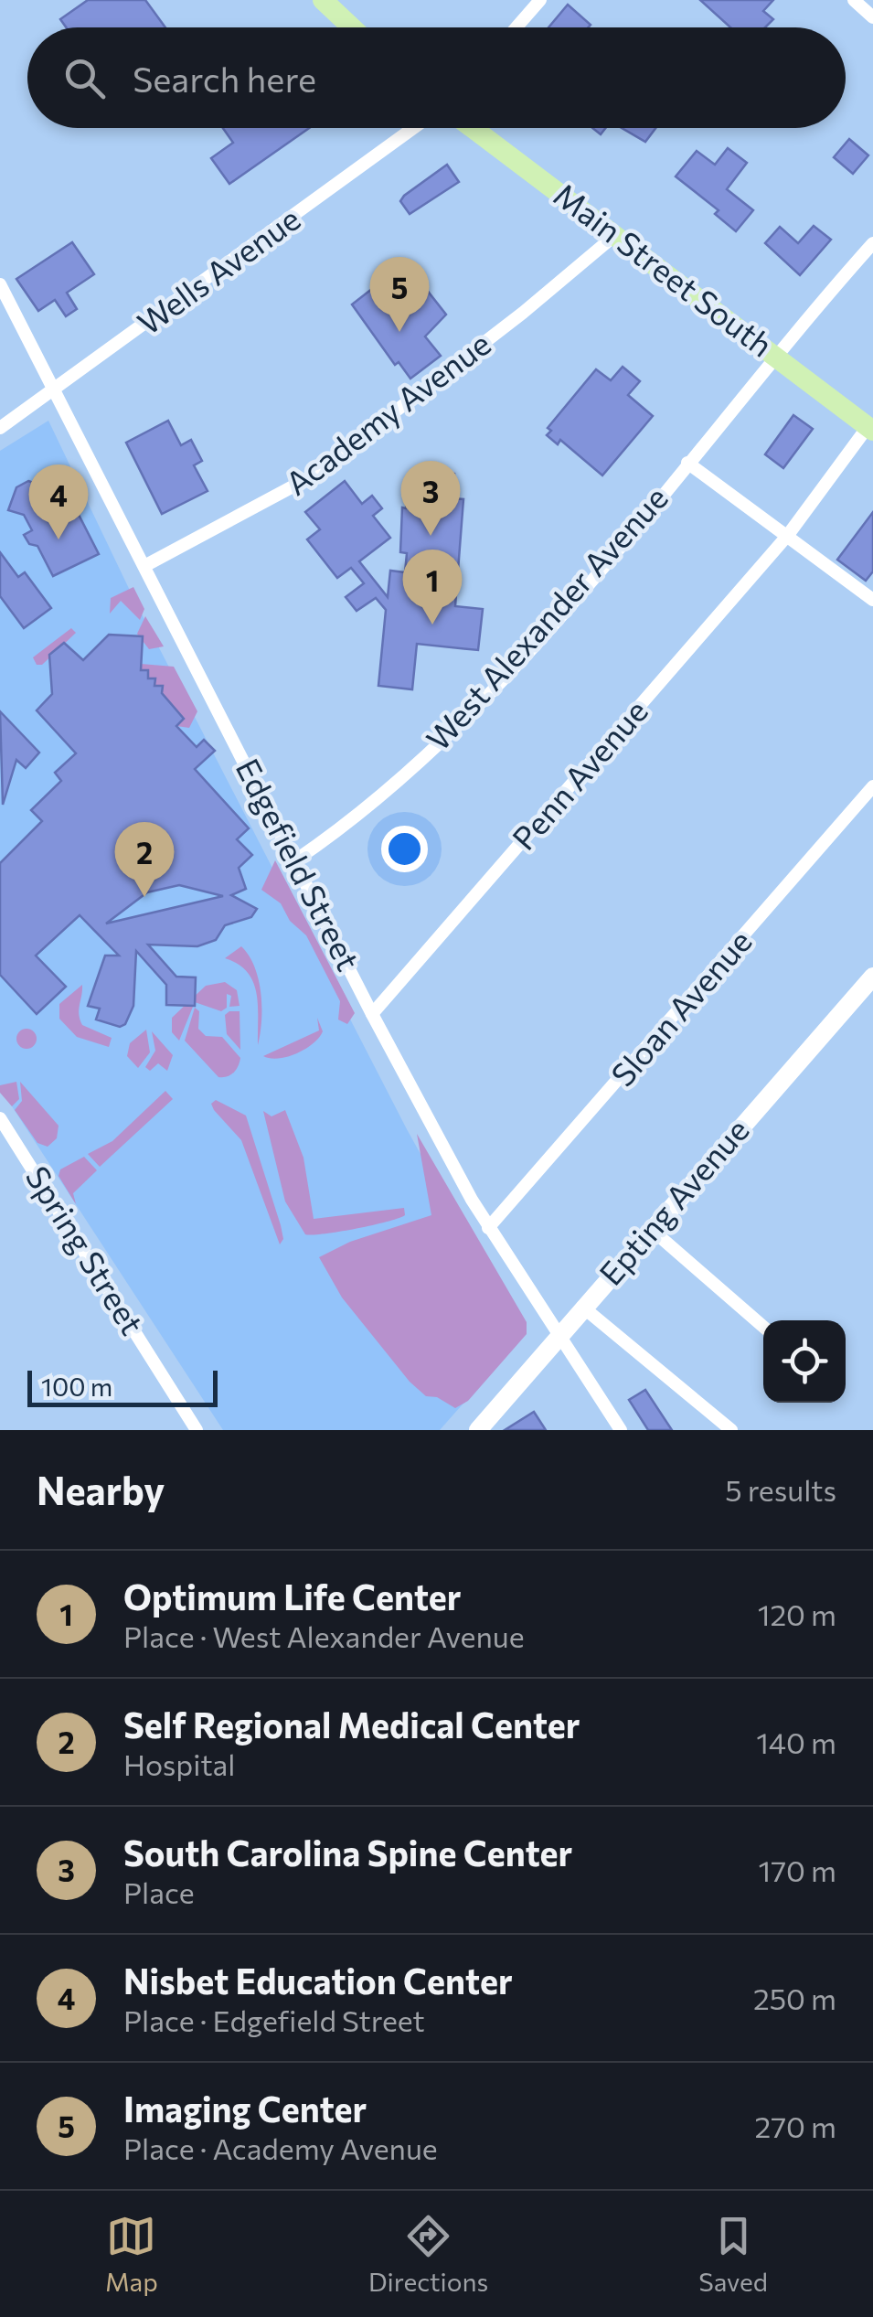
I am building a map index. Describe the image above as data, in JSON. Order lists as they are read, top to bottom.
{
  "streets": {
    "main road": ["Main Street South"],
    "street": [
      "Wells Avenue",
      "Academy Avenue",
      "West Alexander Avenue",
      "Penn Avenue",
      "Edgefield Street",
      "Sloan Avenue",
      "Epting Avenue",
      "Spring Street"
    ]
  },
  "crossings": [
    ["Main Street South", "Academy Avenue"],
    ["Main Street South", "West Alexander Avenue"],
    ["Main Street South", "Penn Avenue"],
    ["Wells Avenue", "Edgefield Street"],
    ["Academy Avenue", "Edgefield Street"],
    ["West Alexander Avenue", "Edgefield Street"],
    ["Penn Avenue", "Edgefield Street"],
    ["Edgefield Street", "Sloan Avenue"],
    ["Edgefield Street", "Epting Avenue"]
  ],
  "scale_bar": "100 m",
  "page": {
    "search": "Search here",
    "pins": [
      "5",
      "3",
      "4",
      "1",
      "2"
    ],
    "scale": "100 m",
    "heading": ["Nearby", "5 results"],
    "list": [
      {
        "mark": "1",
        "name": "Optimum Life Center",
        "note": "Place · West Alexander Avenue",
        "value": "120 m"
      },
      {
        "mark": "2",
        "name": "Self Regional Medical Center",
        "note": "Hospital",
        "value": "140 m"
      },
      {
        "mark": "3",
        "name": "South Carolina Spine Center",
        "note": "Place",
        "value": "170 m"
      },
      {
        "mark": "4",
        "name": "Nisbet Education Center",
        "note": "Place · Edgefield Street",
        "value": "250 m"
      },
      {
        "mark": "5",
        "name": "Imaging Center",
        "note": "Place · Academy Avenue",
        "value": "270 m"
      }
    ],
    "nav": ["Map", "Directions", "Saved"]
  }
}
